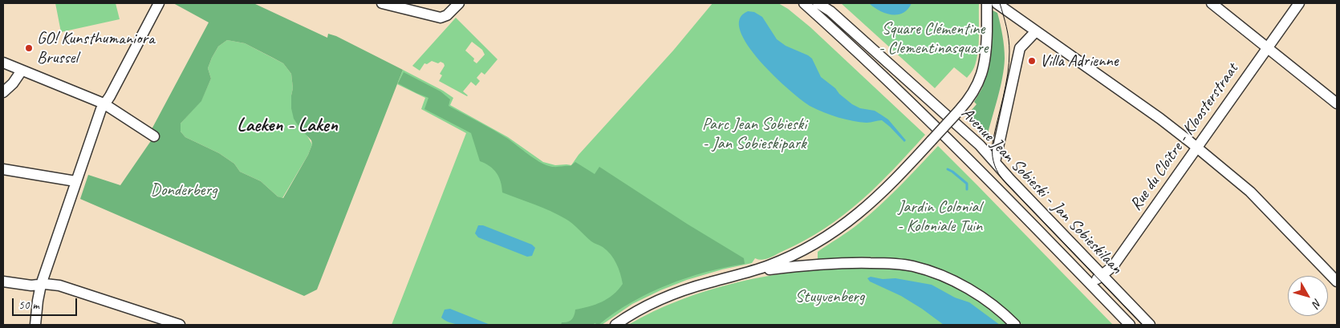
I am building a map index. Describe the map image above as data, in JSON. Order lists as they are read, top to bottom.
{
  "streets": {
    "street": ["Rue du Cloître - Kloosterstraat", "Avenue Jean Sobieski - Jan Sobieskilaan"]
  },
  "crossings": [
    ["Rue du Cloître - Kloosterstraat", "Avenue Jean Sobieski - Jan Sobieskilaan"]
  ],
  "districts": ["Laeken - Laken"],
  "parks": [
    "Square Clémentine - Clementinasquare",
    "Parc Jean Sobieski - Jan Sobieskipark",
    "Donderberg",
    "Jardin Colonial - Koloniale Tuin",
    "Stuyvenberg"
  ],
  "places": ["GO! Kunsthumaniora Brussel", "Villa Adrienne"],
  "scale_bar": "50 m",
  "north": "bottom right"
}
